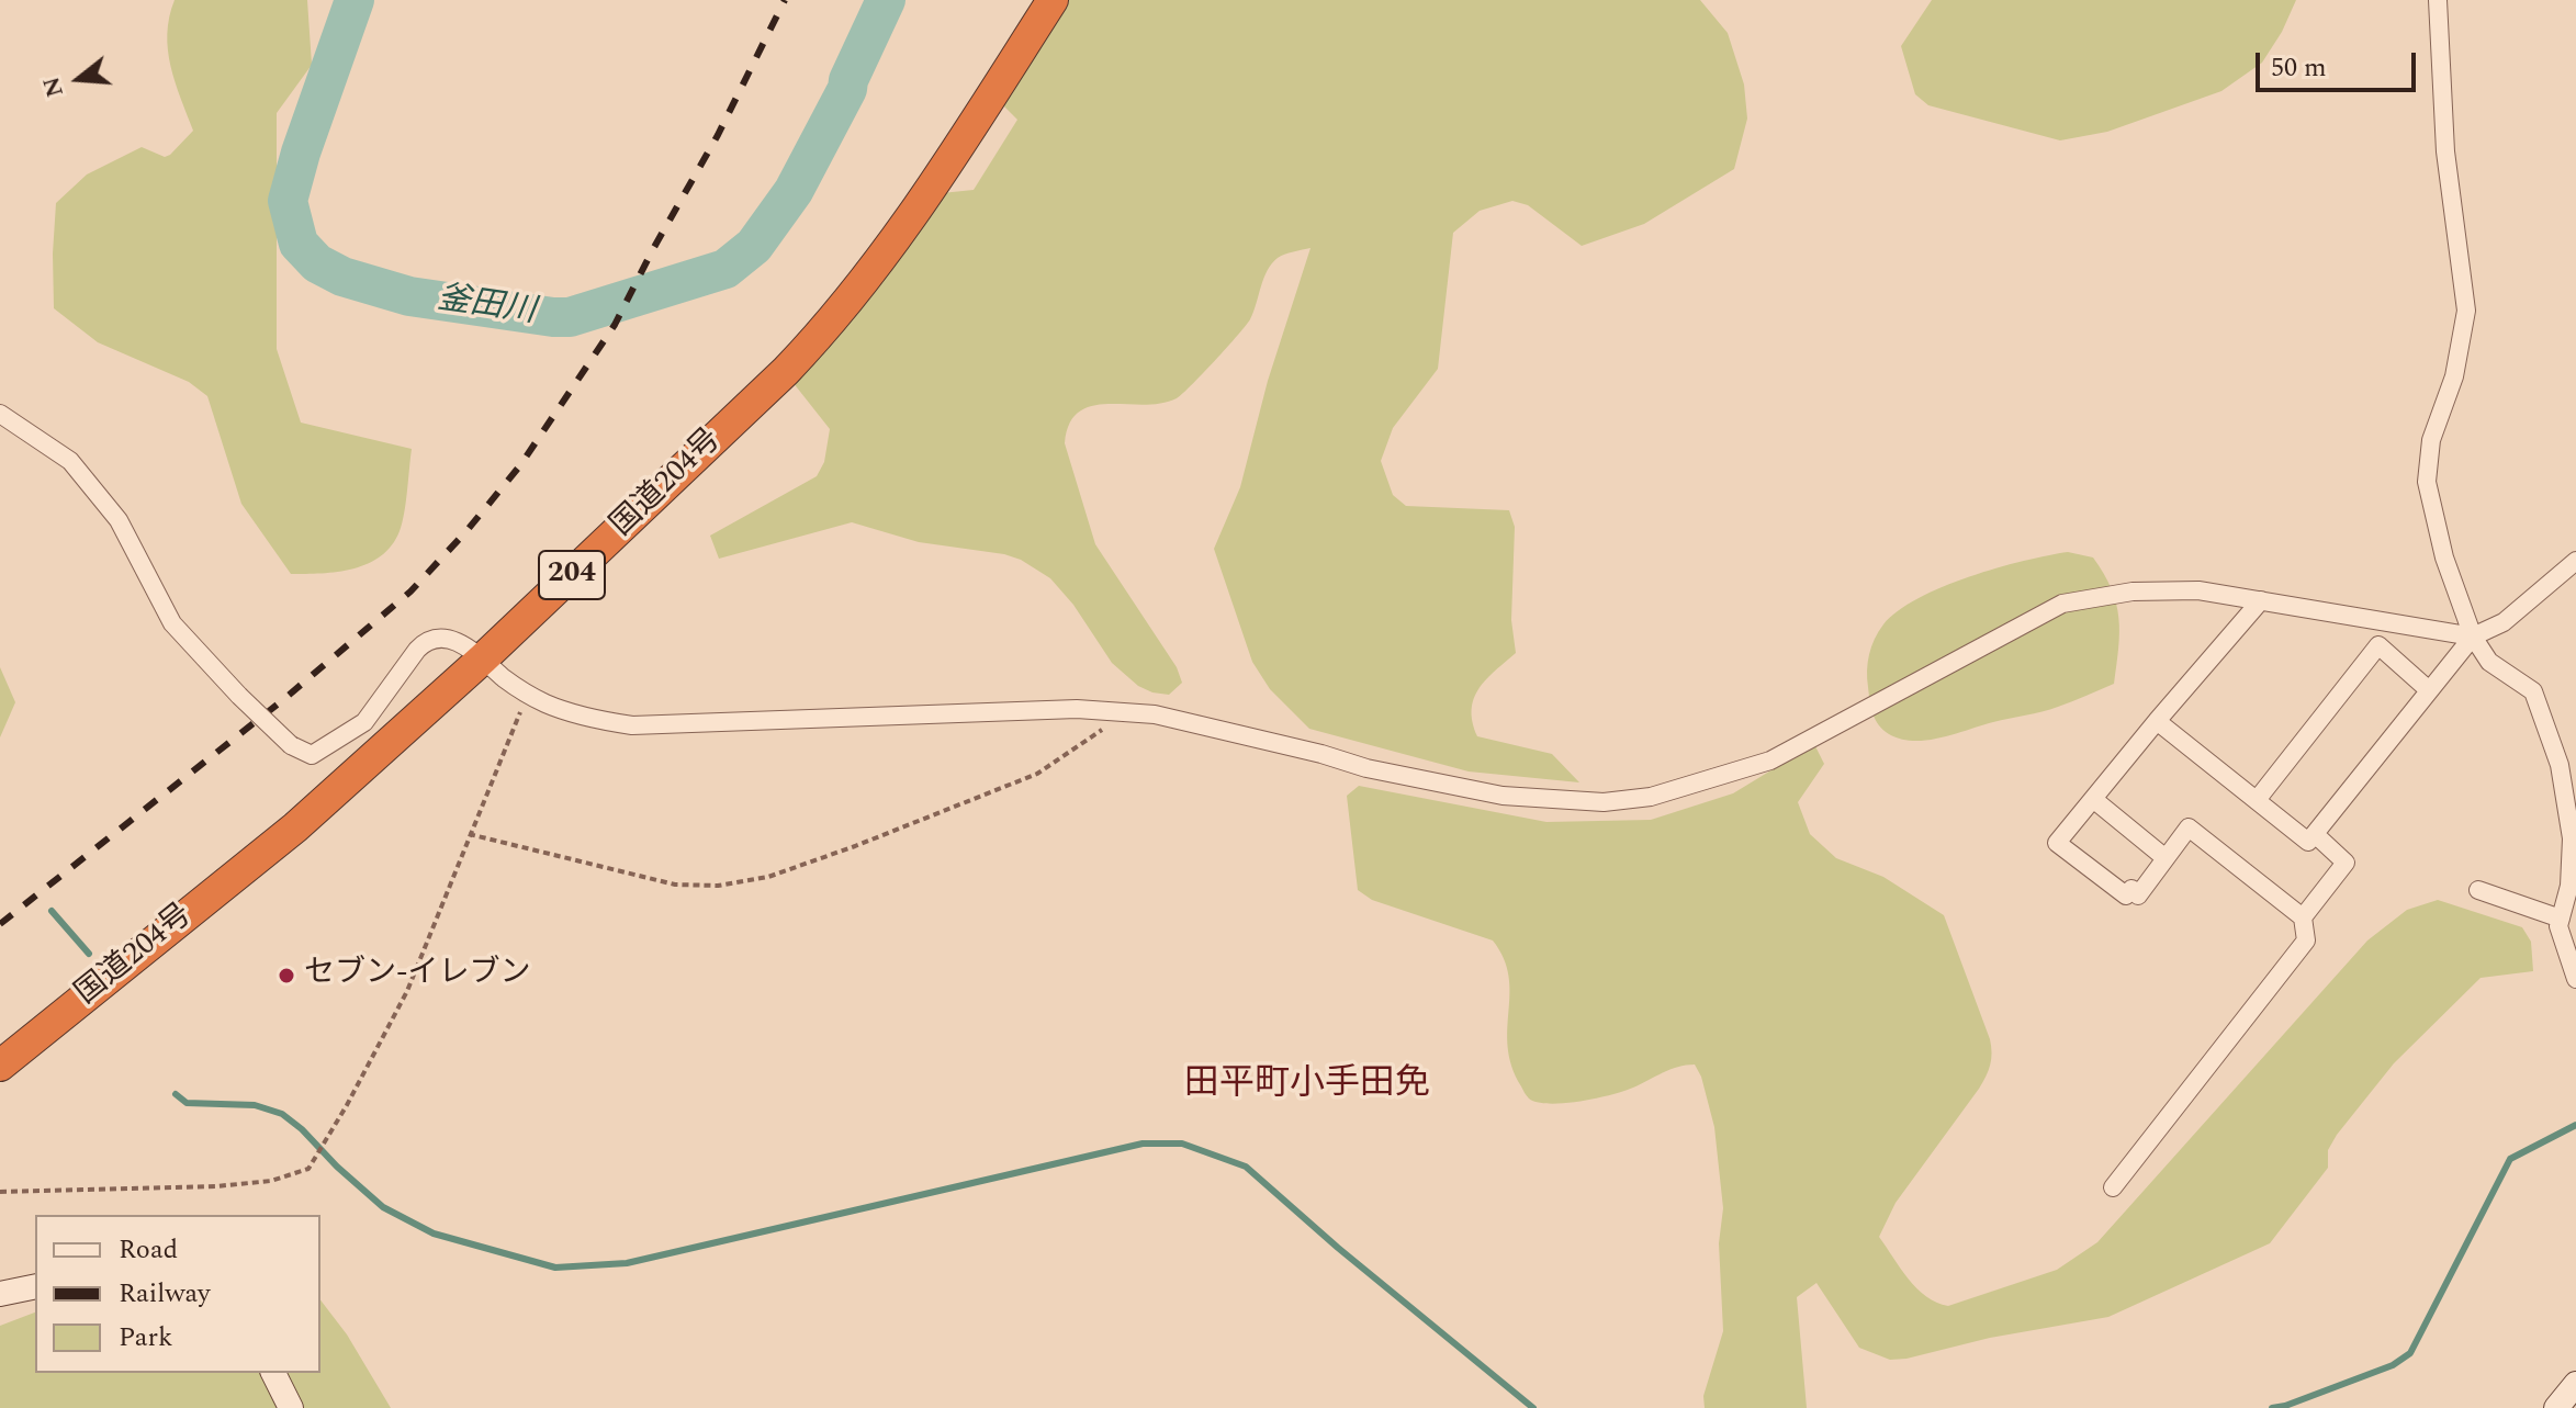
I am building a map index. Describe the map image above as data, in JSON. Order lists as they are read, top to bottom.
{
  "streets": {
    "highway": ["国道204号", "204"]
  },
  "districts": ["田平町小手田免"],
  "water": ["釜田川"],
  "places": ["セブン-イレブン"],
  "legend": ["Road", "Railway", "Park"],
  "scale_bar": "50 m",
  "north": "left"
}
